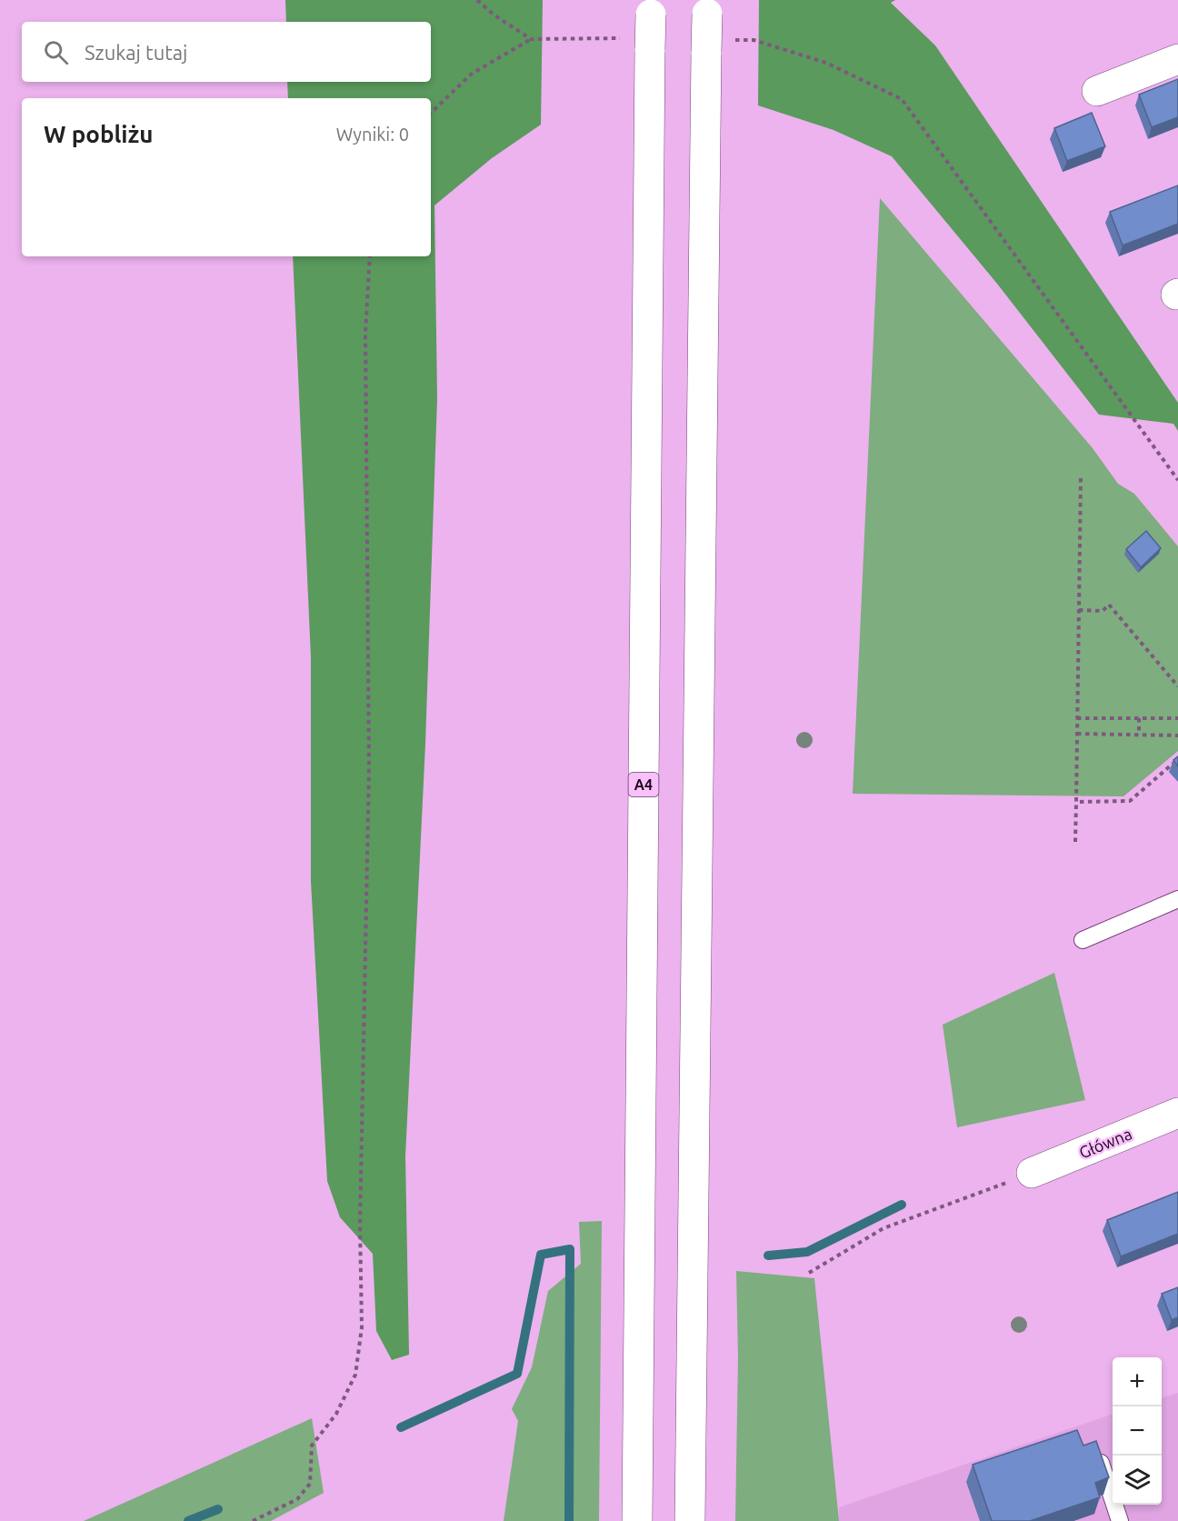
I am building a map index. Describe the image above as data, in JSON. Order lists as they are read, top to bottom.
{
  "streets": {
    "main road": ["A4", "Główna"]
  },
  "page": {
    "search": "Szukaj tutaj",
    "heading": ["W pobliżu", "Wyniki: 0"],
    "map_buttons": ["+", "−"]
  }
}
